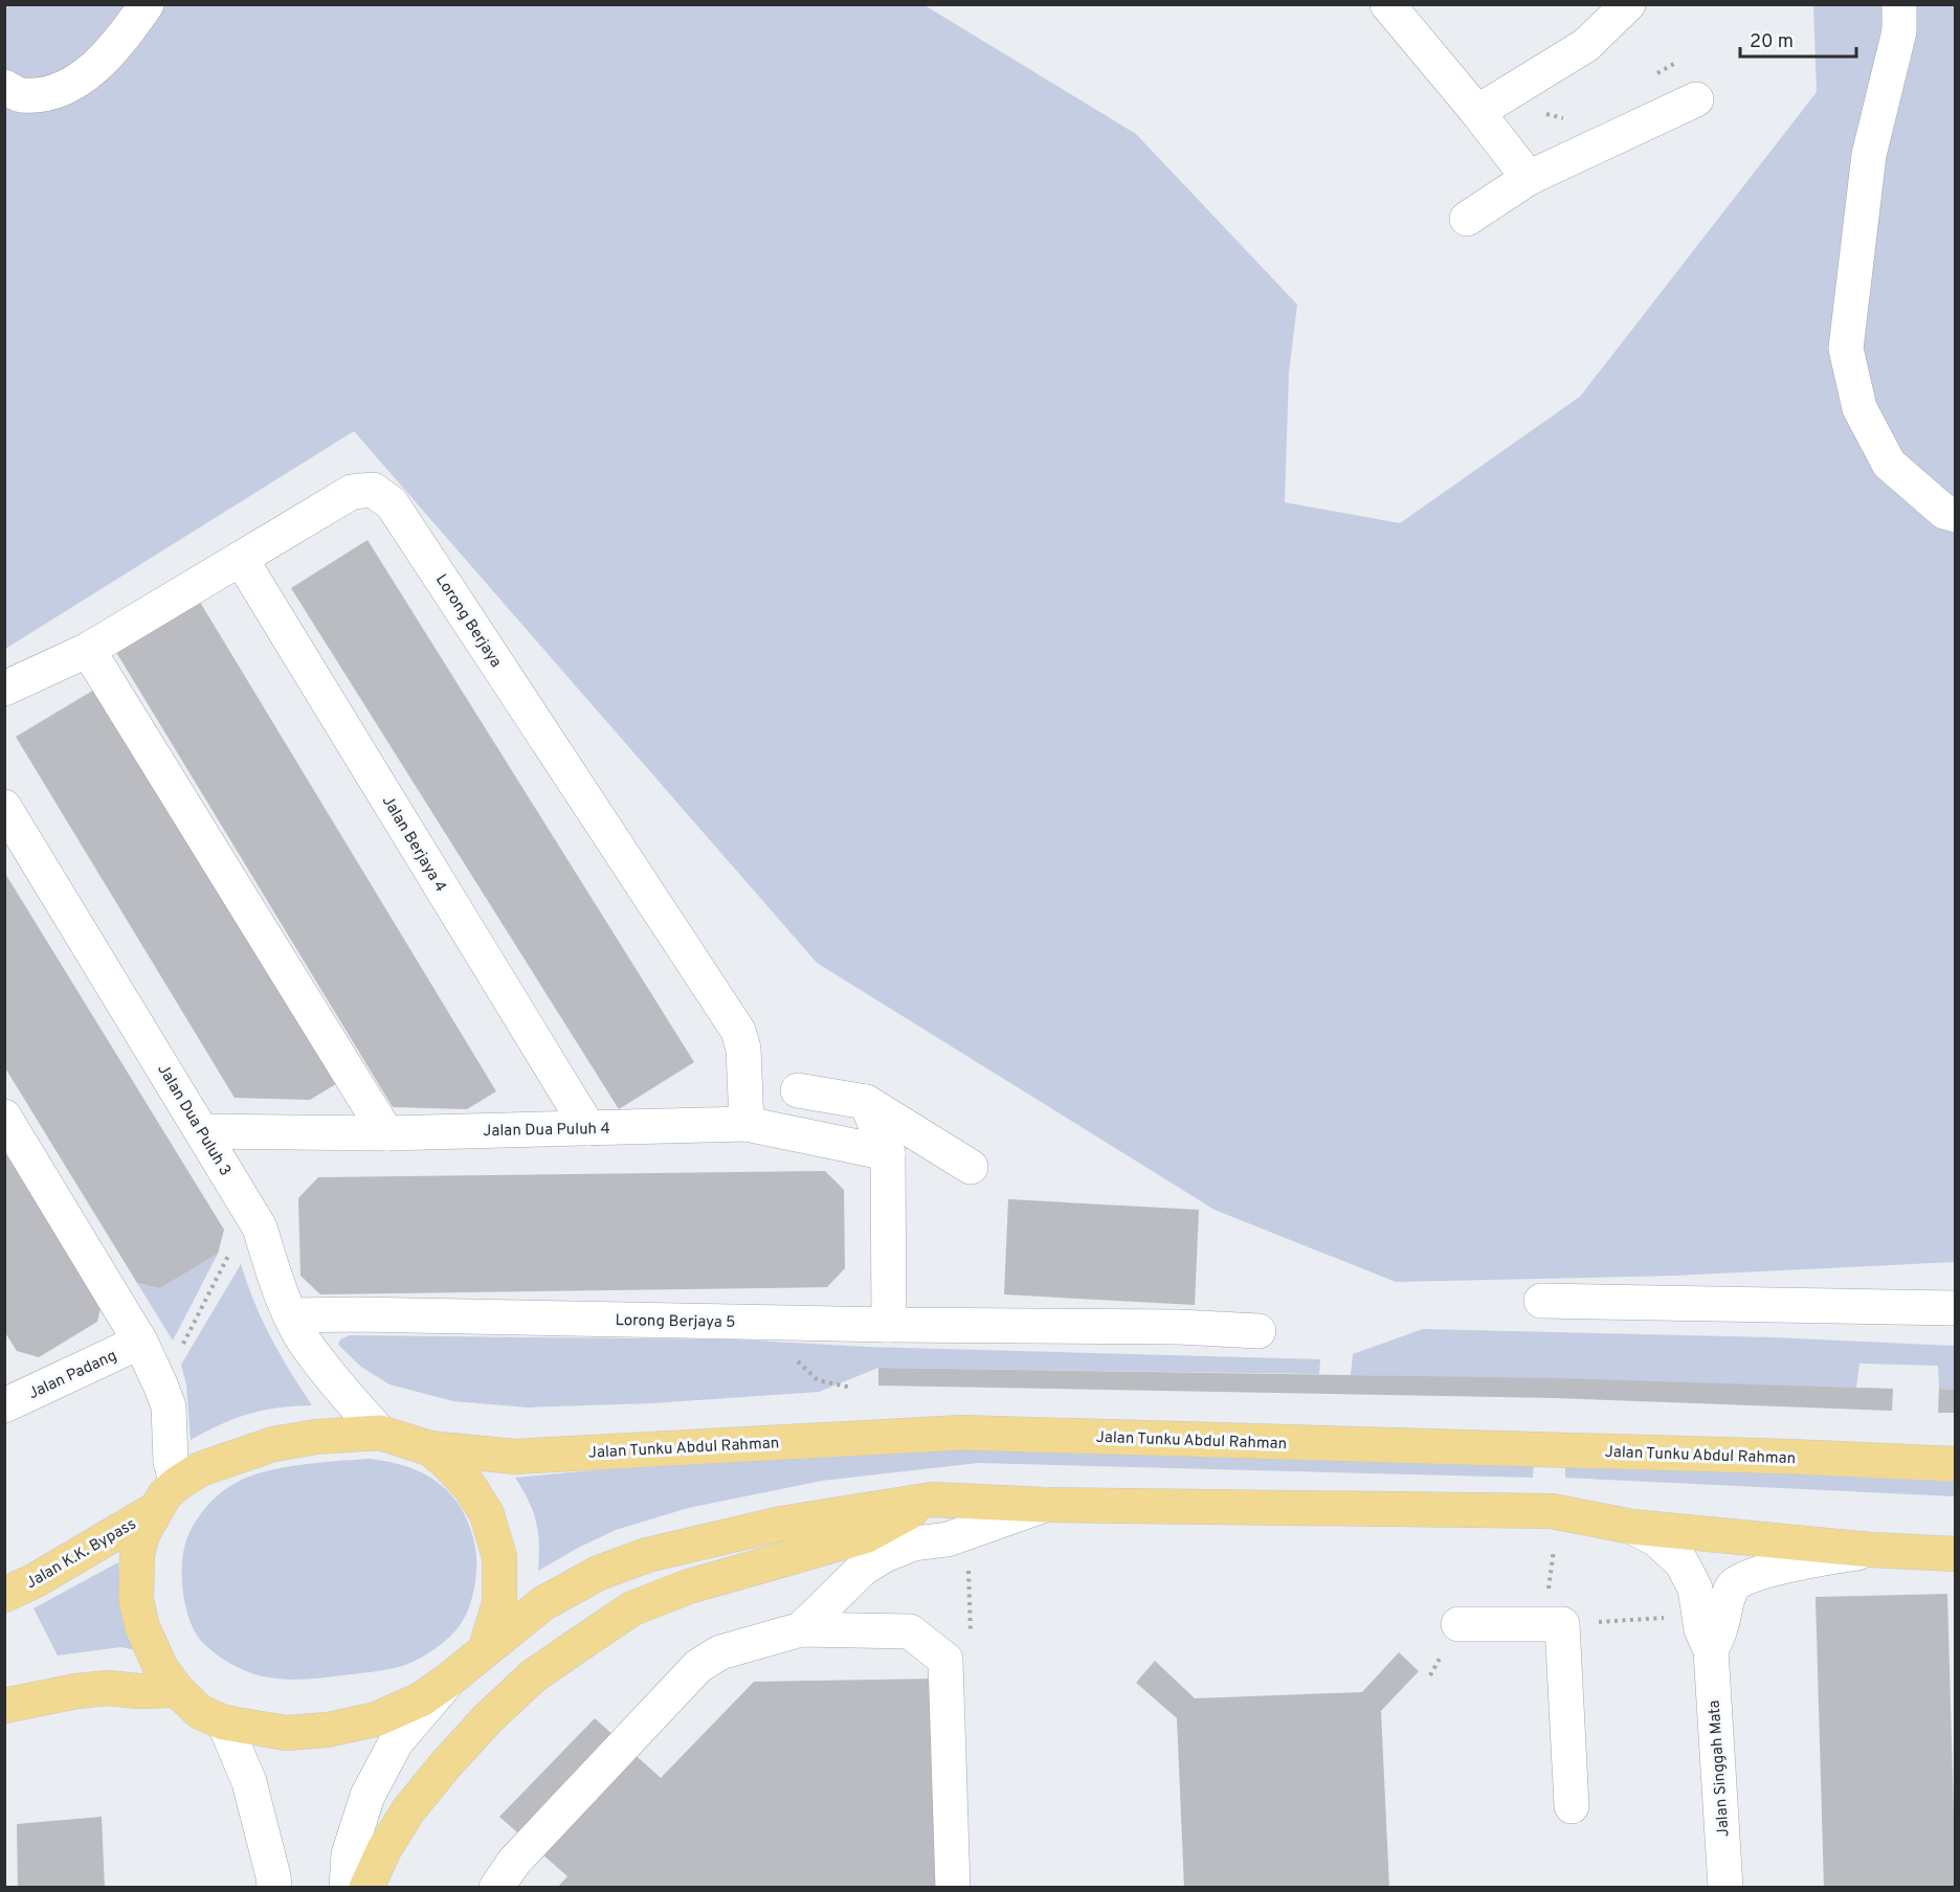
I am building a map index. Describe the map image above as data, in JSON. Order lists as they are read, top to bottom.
{
  "streets": {
    "main road": ["Jalan Tunku Abdul Rahman", "Jalan K.K. Bypass"],
    "street": [
      "Lorong Berjaya",
      "Jalan Berjaya 4",
      "Jalan Dua Puluh 3",
      "Jalan Dua Puluh 4",
      "Lorong Berjaya 5",
      "Jalan Padang",
      "Jalan Singgah Mata"
    ]
  },
  "crossings": [
    ["Lorong Berjaya", "Jalan Berjaya 4"],
    ["Lorong Berjaya", "Jalan Dua Puluh 4"],
    ["Jalan Berjaya 4", "Jalan Dua Puluh 4"],
    ["Jalan Dua Puluh 3", "Jalan Dua Puluh 4"],
    ["Jalan Dua Puluh 3", "Lorong Berjaya 5"],
    ["Jalan Dua Puluh 3", "Jalan K.K. Bypass"]
  ],
  "scale_bar": "20 m"
}
